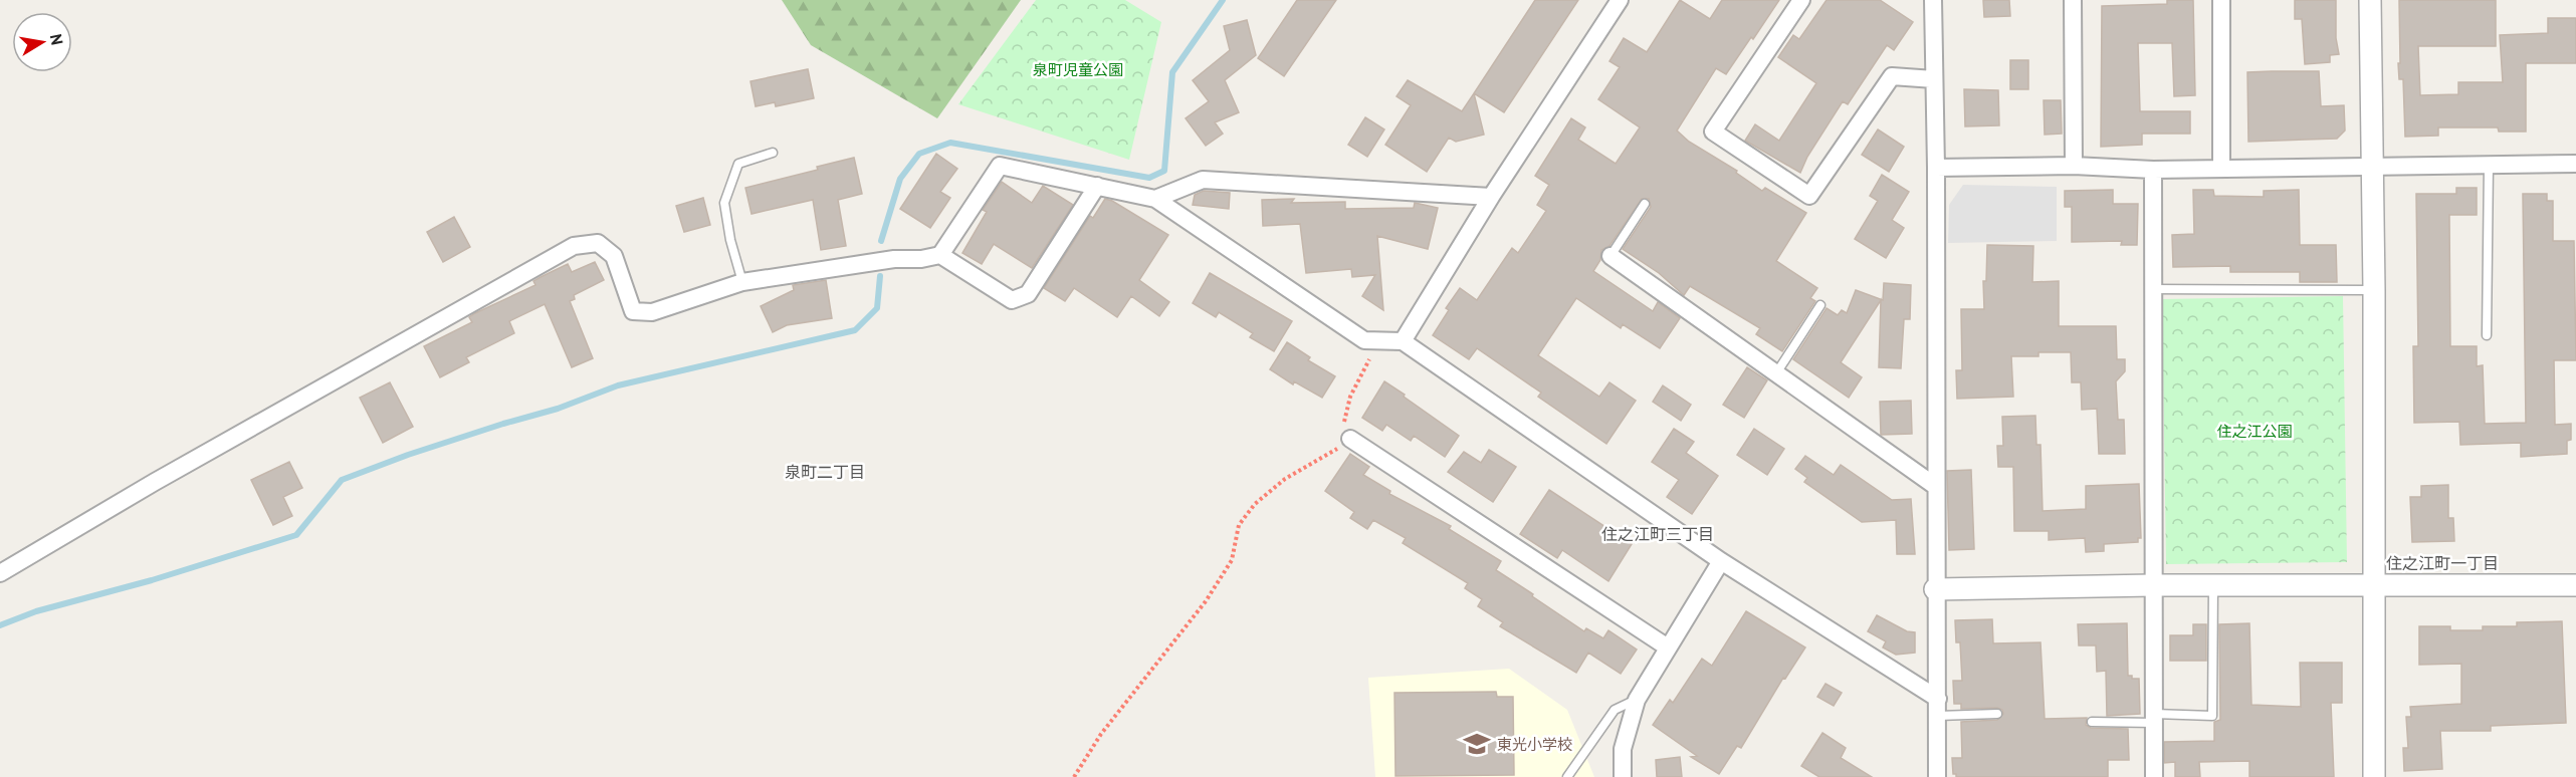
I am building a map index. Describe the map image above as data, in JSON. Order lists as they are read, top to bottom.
{
  "districts": ["泉町二丁目", "住之江町三丁目", "住之江町一丁目"],
  "parks": ["泉町児童公園", "住之江公園"],
  "places": {
    "school or university": ["東光小学校"]
  },
  "north": "right"
}
